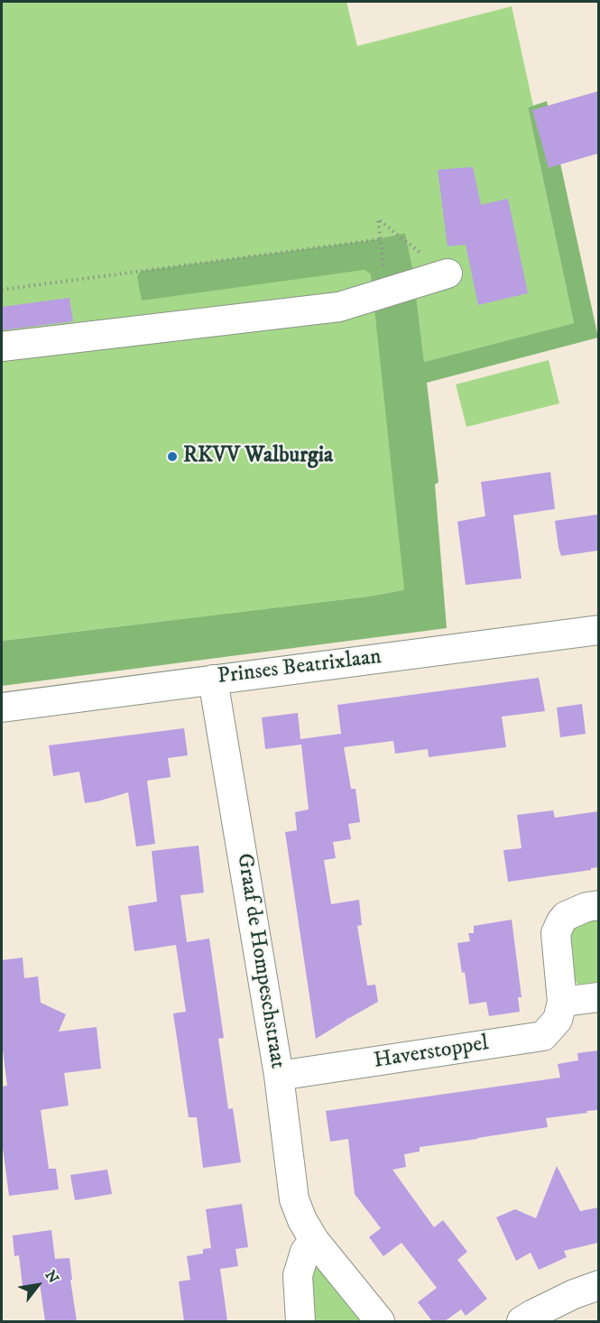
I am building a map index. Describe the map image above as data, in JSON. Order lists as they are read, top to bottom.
{
  "streets": {
    "street": ["Prinses Beatrixlaan", "Graaf de Hompeschstraat", "Haverstoppel"]
  },
  "crossings": [
    ["Prinses Beatrixlaan", "Graaf de Hompeschstraat"],
    ["Graaf de Hompeschstraat", "Haverstoppel"]
  ],
  "places": ["RKVV Walburgia"],
  "north": "top right"
}
